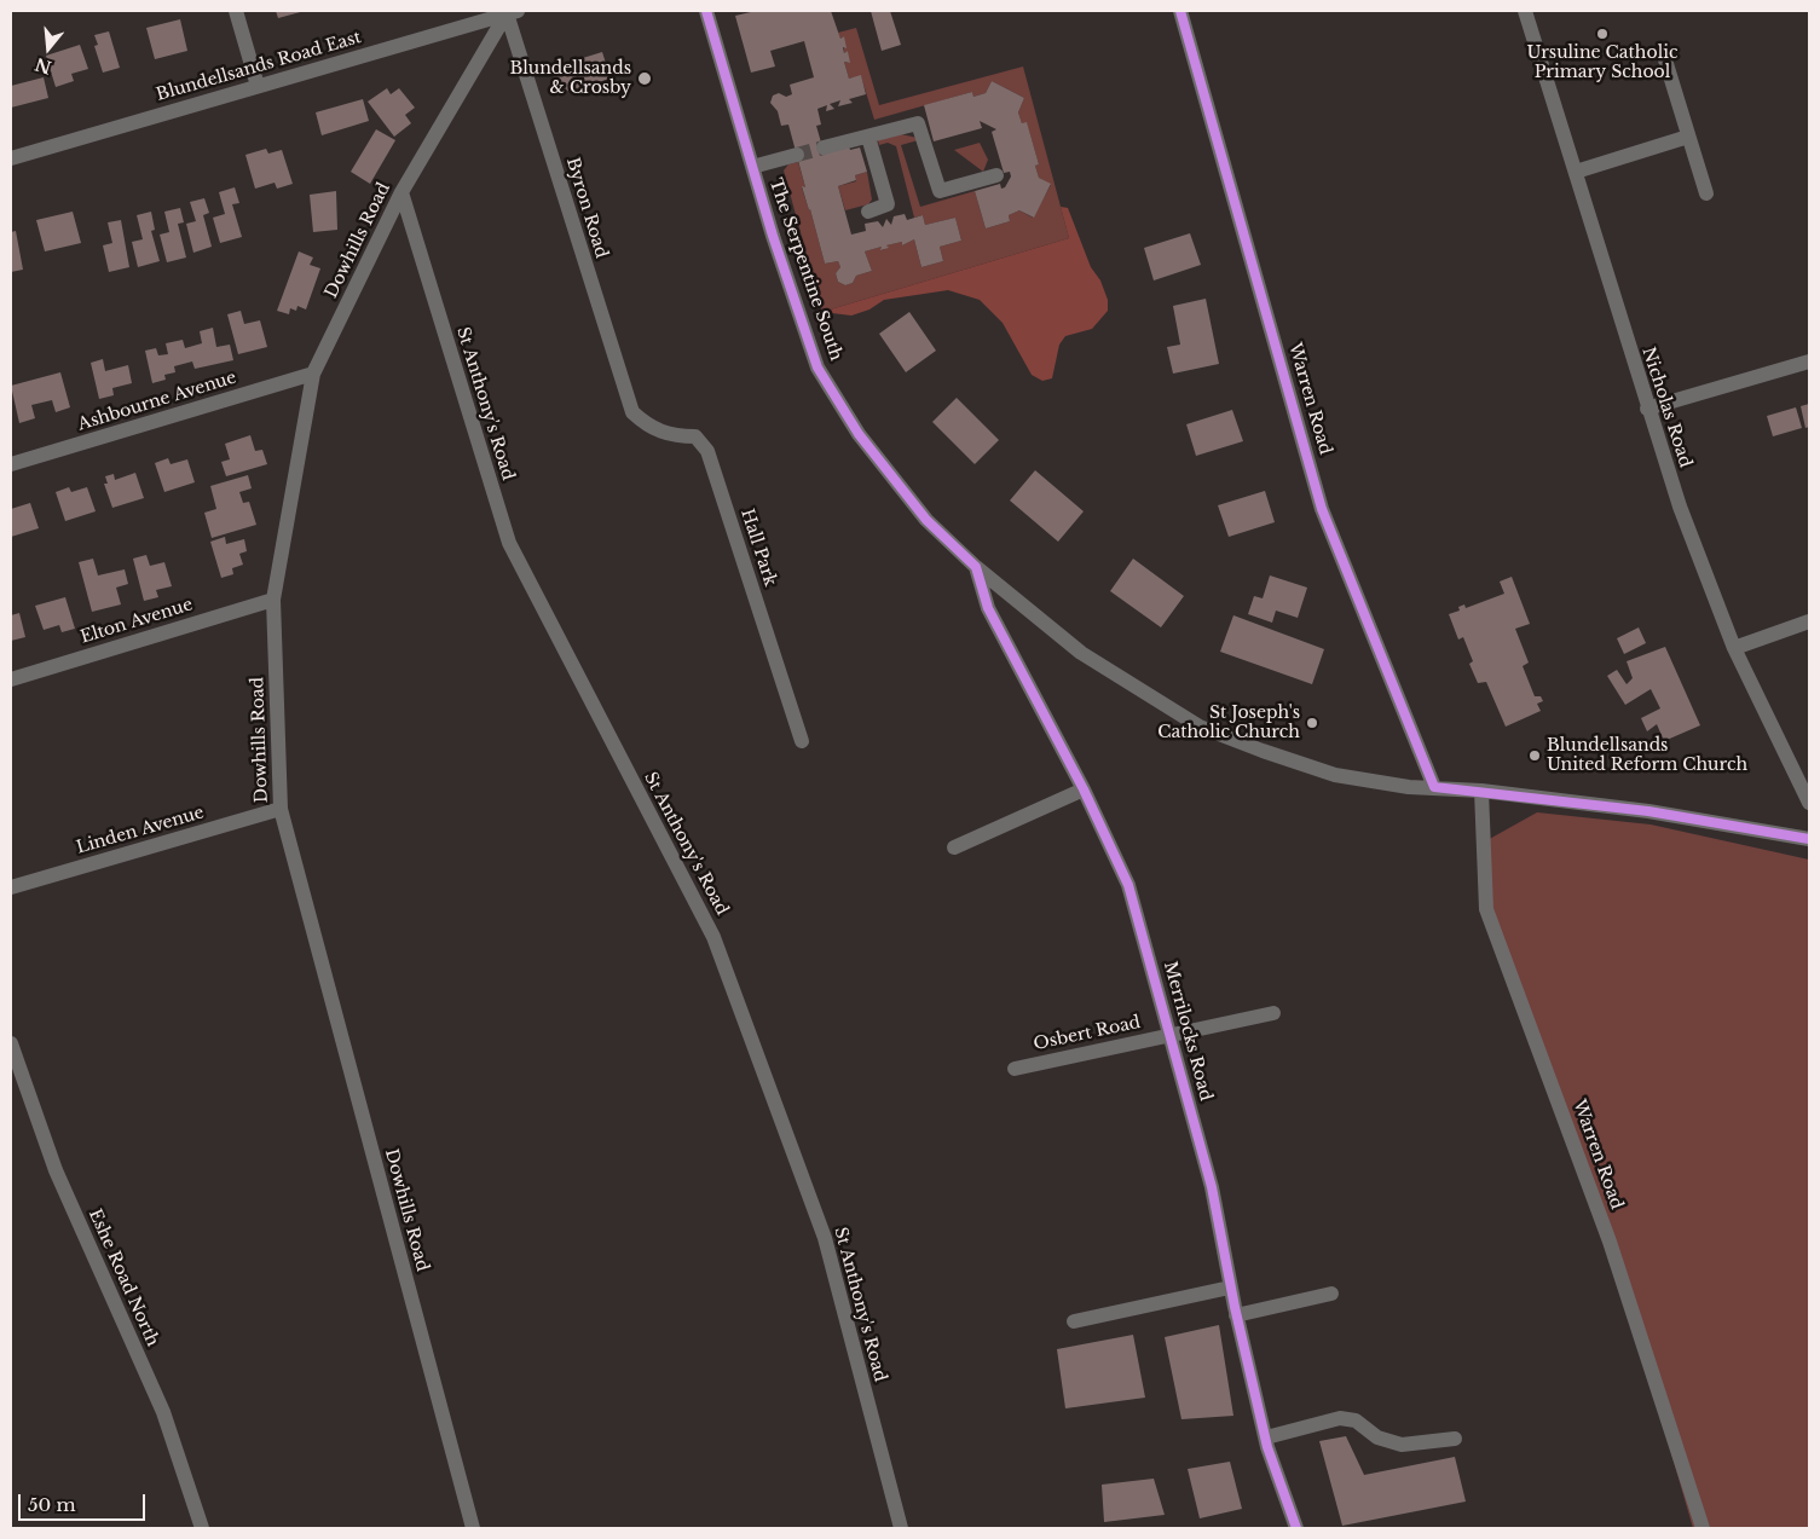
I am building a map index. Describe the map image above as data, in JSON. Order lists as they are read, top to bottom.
{
  "streets": {
    "street": [
      "Blundellsands Road East",
      "Byron Road",
      "Dowhills Road",
      "The Serpentine South",
      "Warren Road",
      "Ashbourne Avenue",
      "St Anthony's Road",
      "Nicholas Road",
      "Hall Park",
      "Elton Avenue",
      "Linden Avenue",
      "Merrilocks Road",
      "Osbert Road",
      "Eshe Road North"
    ]
  },
  "crossings": [
    ["Blundellsands Road East", "Byron Road"],
    ["Blundellsands Road East", "Dowhills Road"],
    ["Byron Road", "Dowhills Road"],
    ["Byron Road", "Hall Park"],
    ["Dowhills Road", "Ashbourne Avenue"],
    ["Dowhills Road", "St Anthony's Road"],
    ["Dowhills Road", "Elton Avenue"],
    ["Dowhills Road", "Linden Avenue"],
    ["The Serpentine South", "Warren Road"],
    ["The Serpentine South", "Merrilocks Road"],
    ["Merrilocks Road", "Osbert Road"]
  ],
  "places": [
    "Ursuline Catholic Primary School",
    "Blundellsands & Crosby",
    "St Joseph's Catholic Church",
    "Blundellsands United Reform Church"
  ],
  "scale_bar": "50 m",
  "north": "bottom"
}
